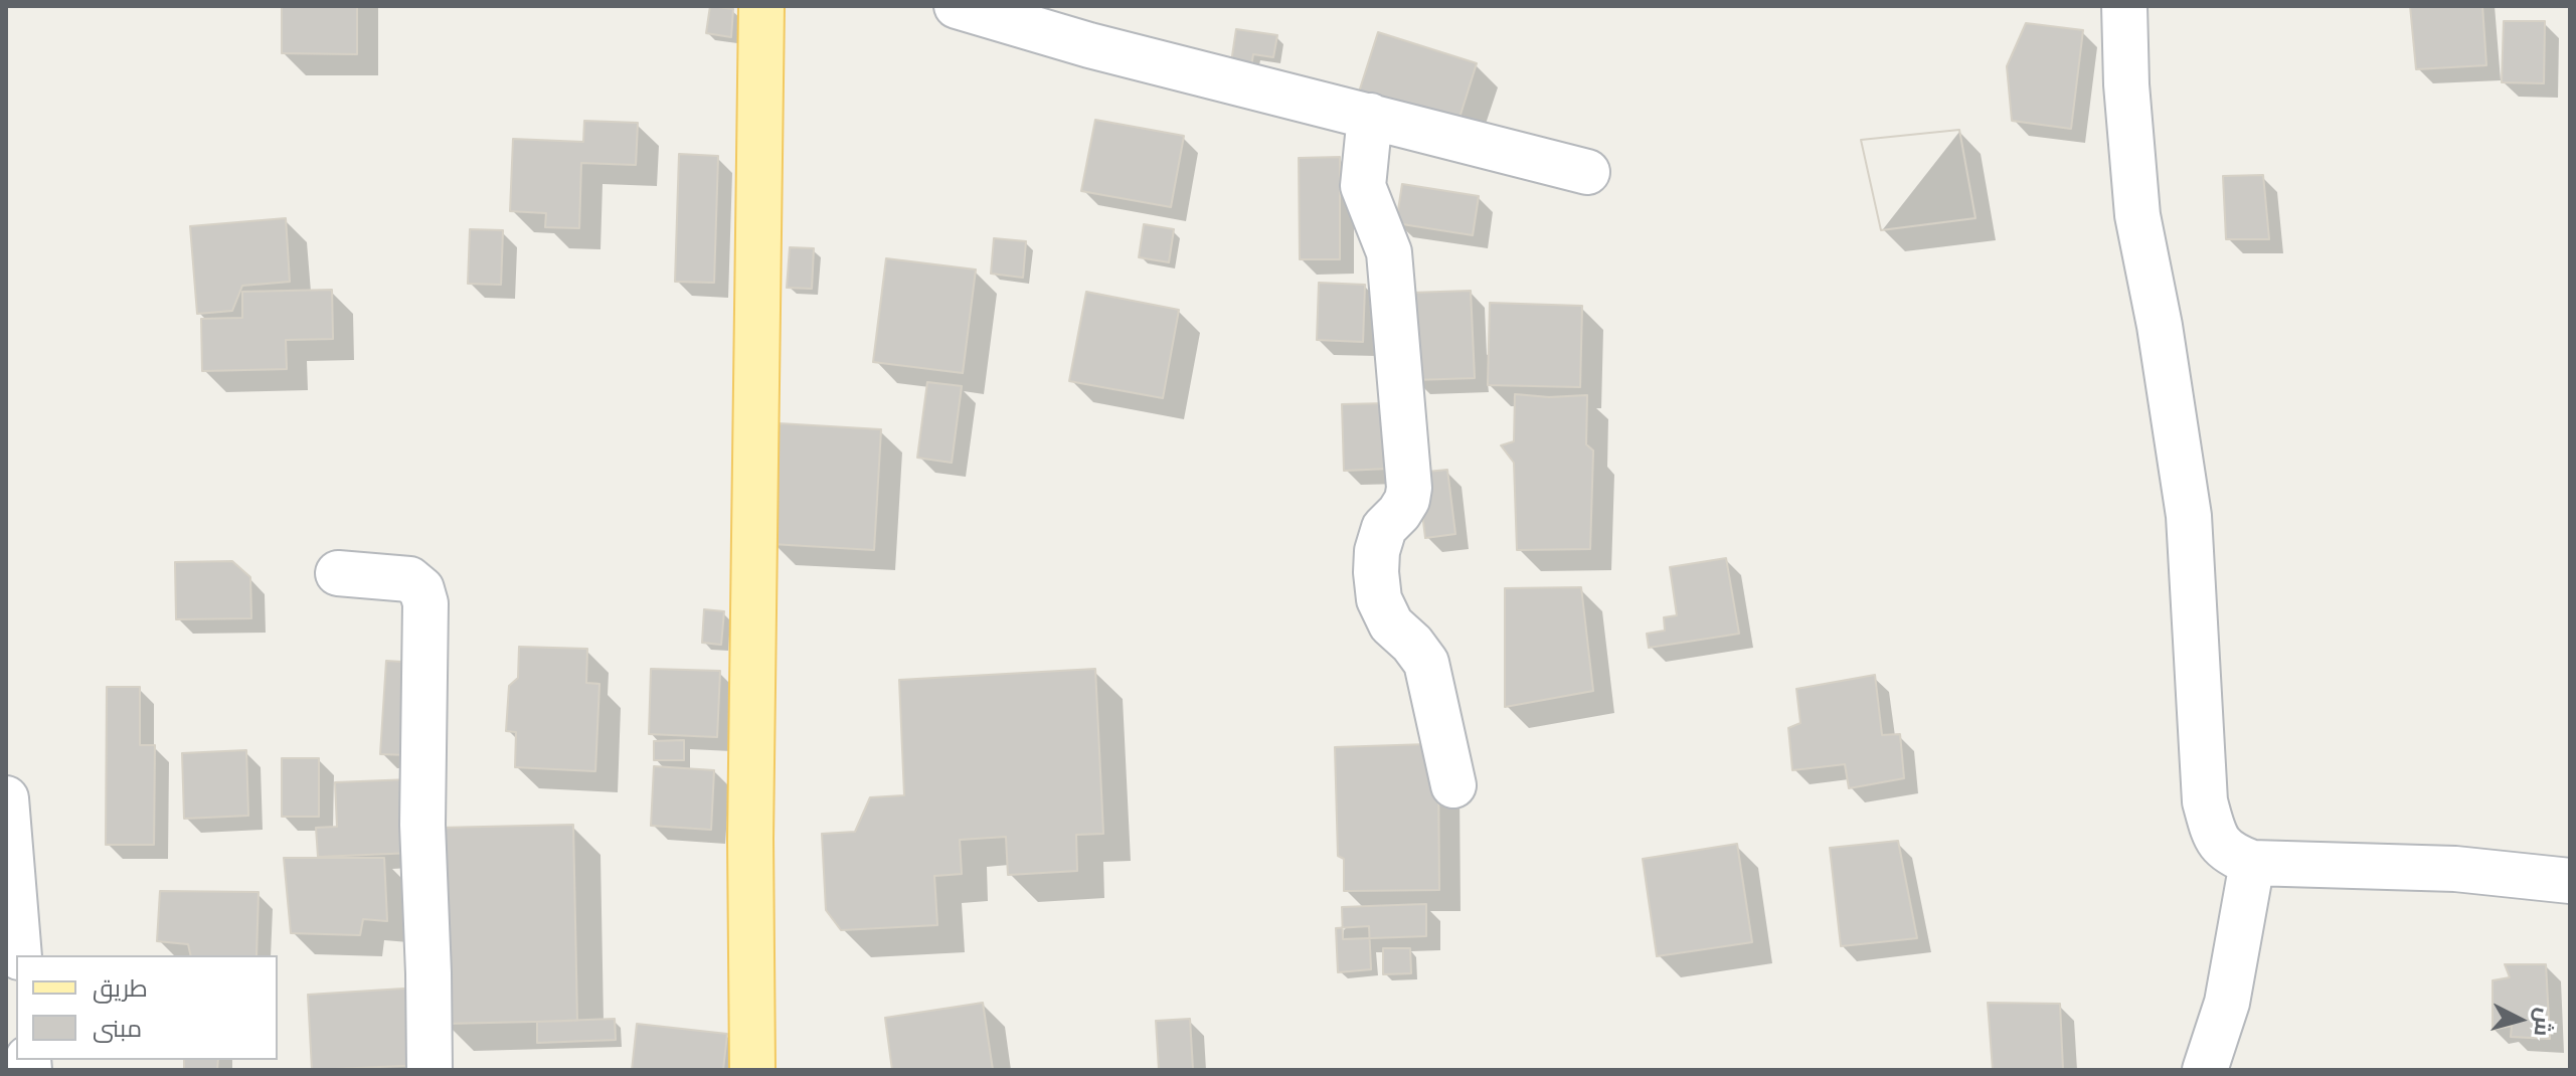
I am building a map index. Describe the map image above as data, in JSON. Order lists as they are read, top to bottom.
{
  "legend": ["طريق", "مبنى"],
  "north": "right"
}
